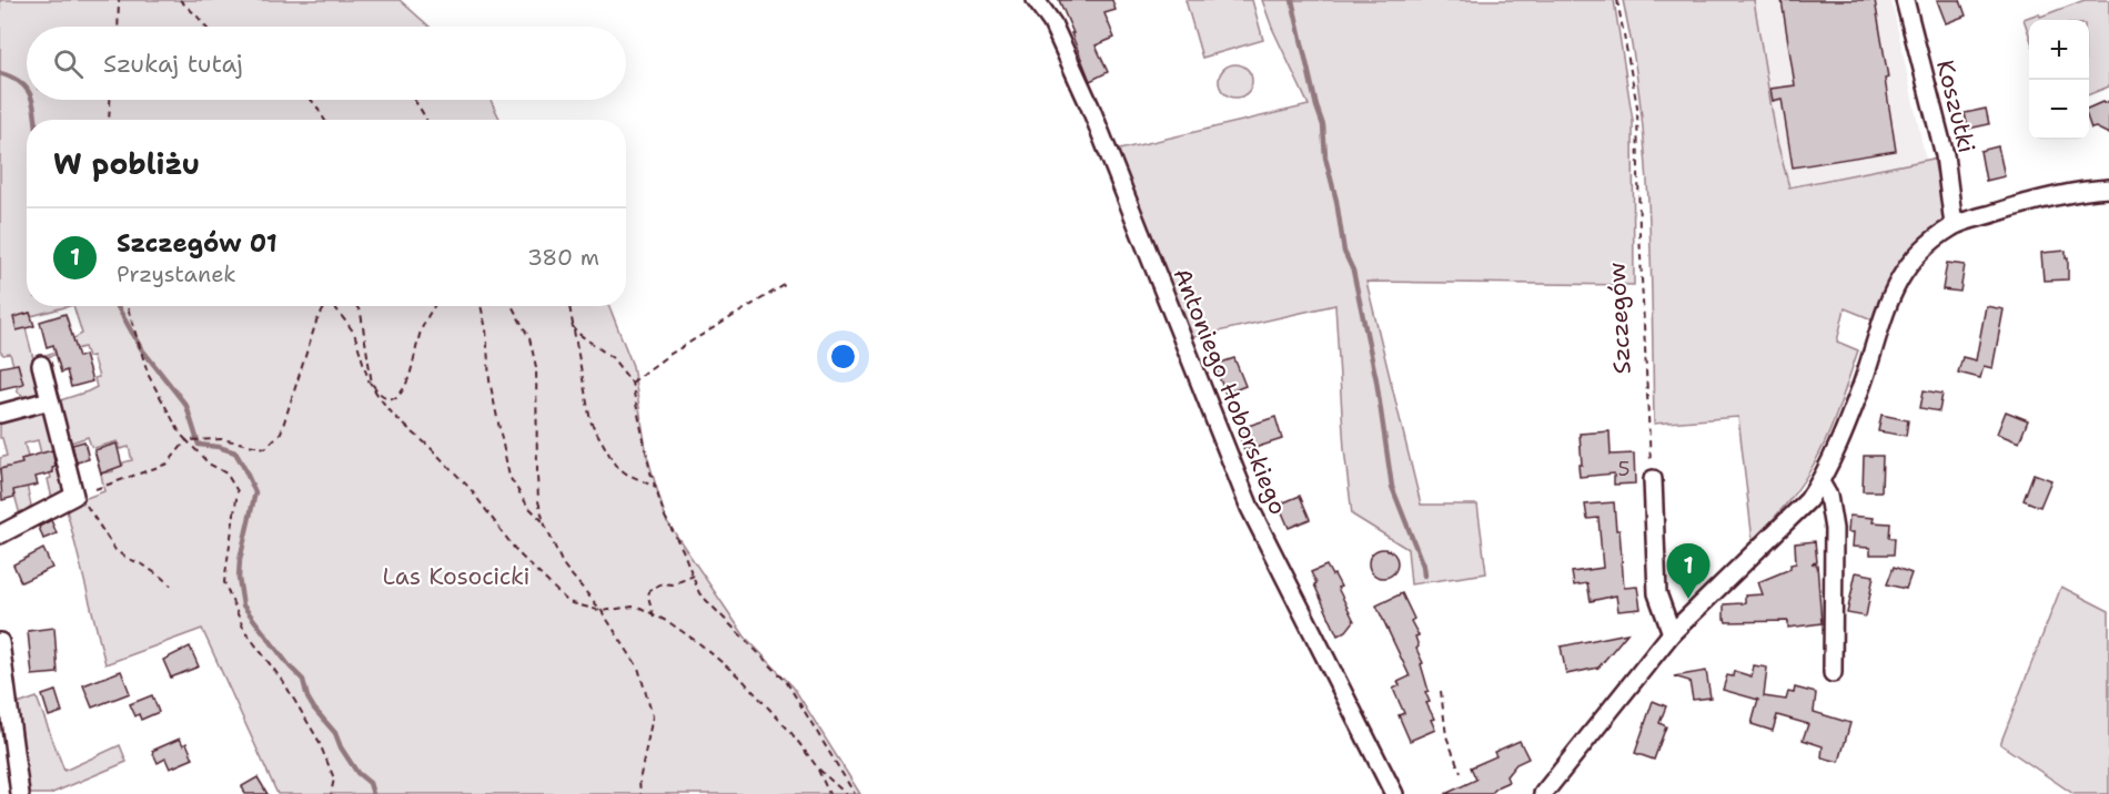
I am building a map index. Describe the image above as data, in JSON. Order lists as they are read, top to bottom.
{
  "streets": {
    "street": ["Koszutki", "Antoniego Hoborskiego"],
    "path": ["Szczegów"]
  },
  "parks": ["Las Kosocicki"],
  "house_numbers": ["5"],
  "page": {
    "map_buttons": ["+", "−"],
    "search": "Szukaj tutaj",
    "heading": "W pobliżu",
    "list": [
      {
        "mark": "1",
        "name": "Szczegów 01",
        "note": "Przystanek",
        "value": "380 m"
      }
    ],
    "pins": "1"
  }
}
